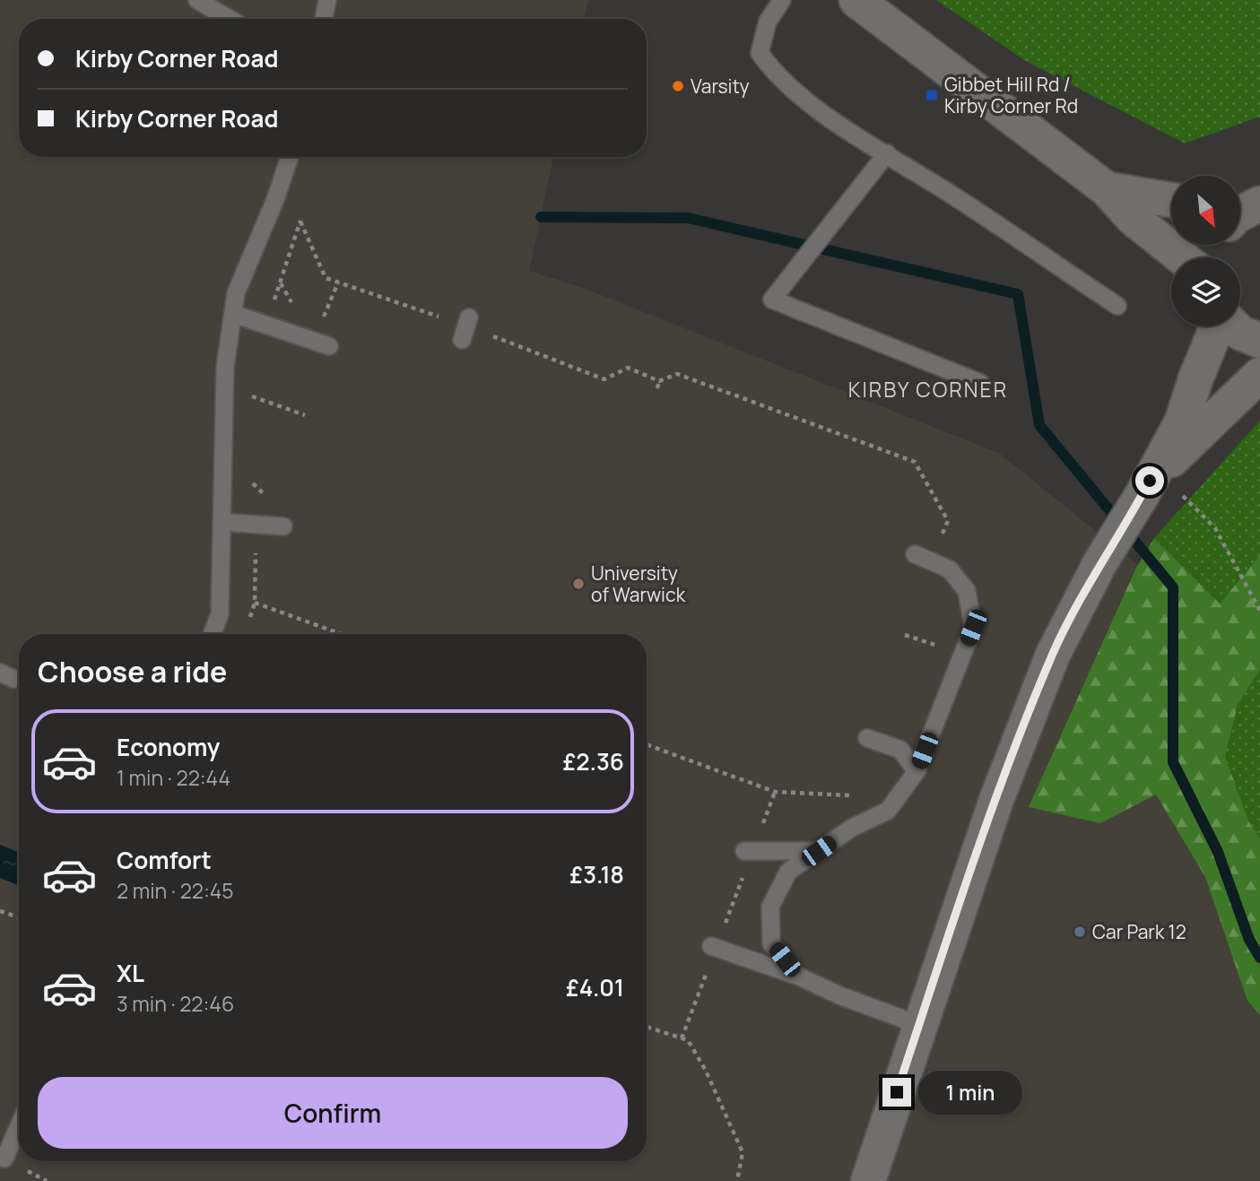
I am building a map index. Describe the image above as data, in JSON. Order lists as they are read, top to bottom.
{
  "districts": ["KIRBY CORNER"],
  "places": {
    "other": ["Varsity", "University of Warwick", "Car Park 12"],
    "transit": ["Gibbet Hill Rd / Kirby Corner Rd"]
  },
  "north": "bottom right",
  "page": {
    "banner": ["Kirby Corner Road", "Kirby Corner Road"],
    "heading": "Choose a ride",
    "list": [
      {
        "name": "Economy",
        "note": "1 min · 22:44",
        "value": "£2.36"
      },
      {
        "name": "Comfort",
        "note": "2 min · 22:45",
        "value": "£3.18"
      },
      {
        "name": "XL",
        "note": "3 min · 22:46",
        "value": "£4.01"
      }
    ],
    "buttons": "Confirm",
    "bubble": "1 min"
  }
}
